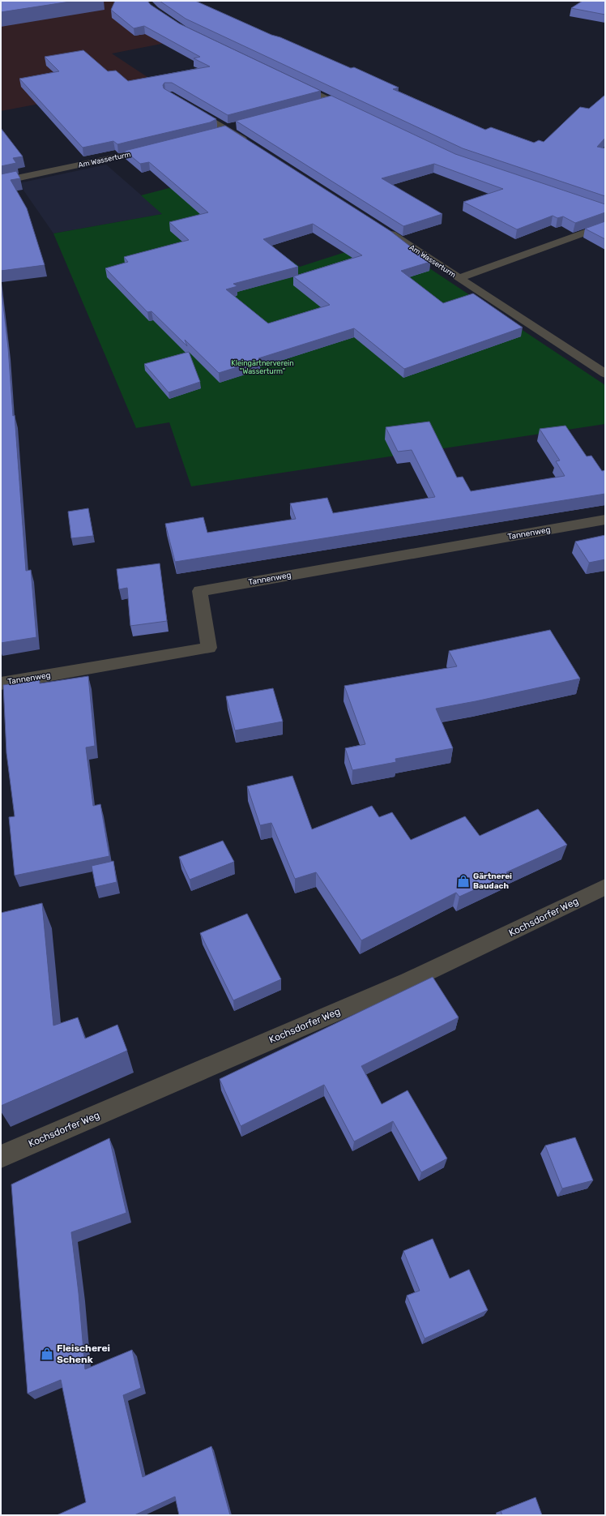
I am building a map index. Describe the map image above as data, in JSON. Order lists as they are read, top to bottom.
{
  "streets": {
    "street": ["Am Wasserturm", "Tannenweg", "Kochsdorfer Weg"]
  },
  "parks": ["Kleingärtnerverein \"Wasserturm\""],
  "places": {
    "shop": ["Gärtnerei Baudach", "Fleischerei Schenk"]
  }
}
